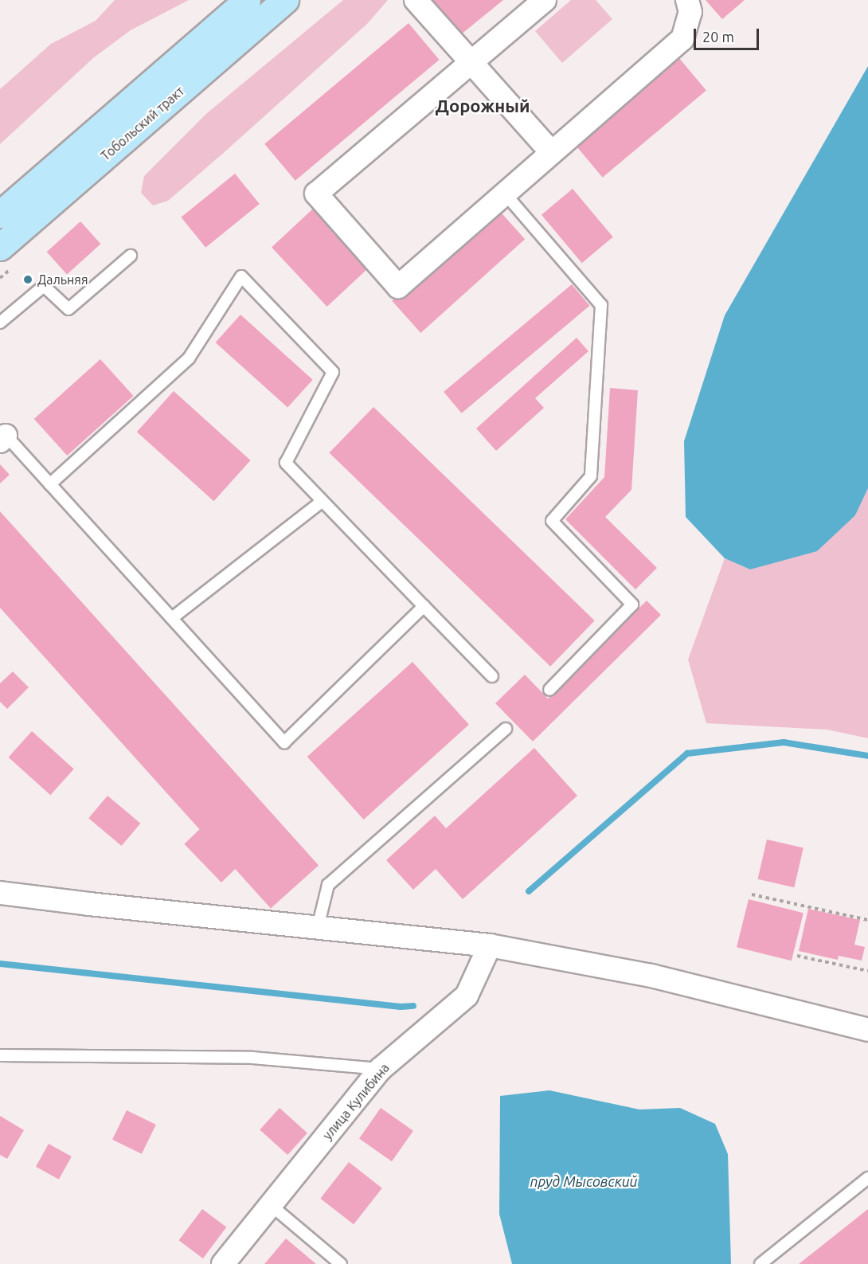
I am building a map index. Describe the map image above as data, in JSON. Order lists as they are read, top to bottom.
{
  "streets": {
    "main road": ["Тобольский тракт"],
    "street": ["улица Кулибина"]
  },
  "districts": ["Дорожный"],
  "water": ["пруд Мысовский"],
  "places": ["Дальняя"],
  "scale_bar": "20 m"
}
